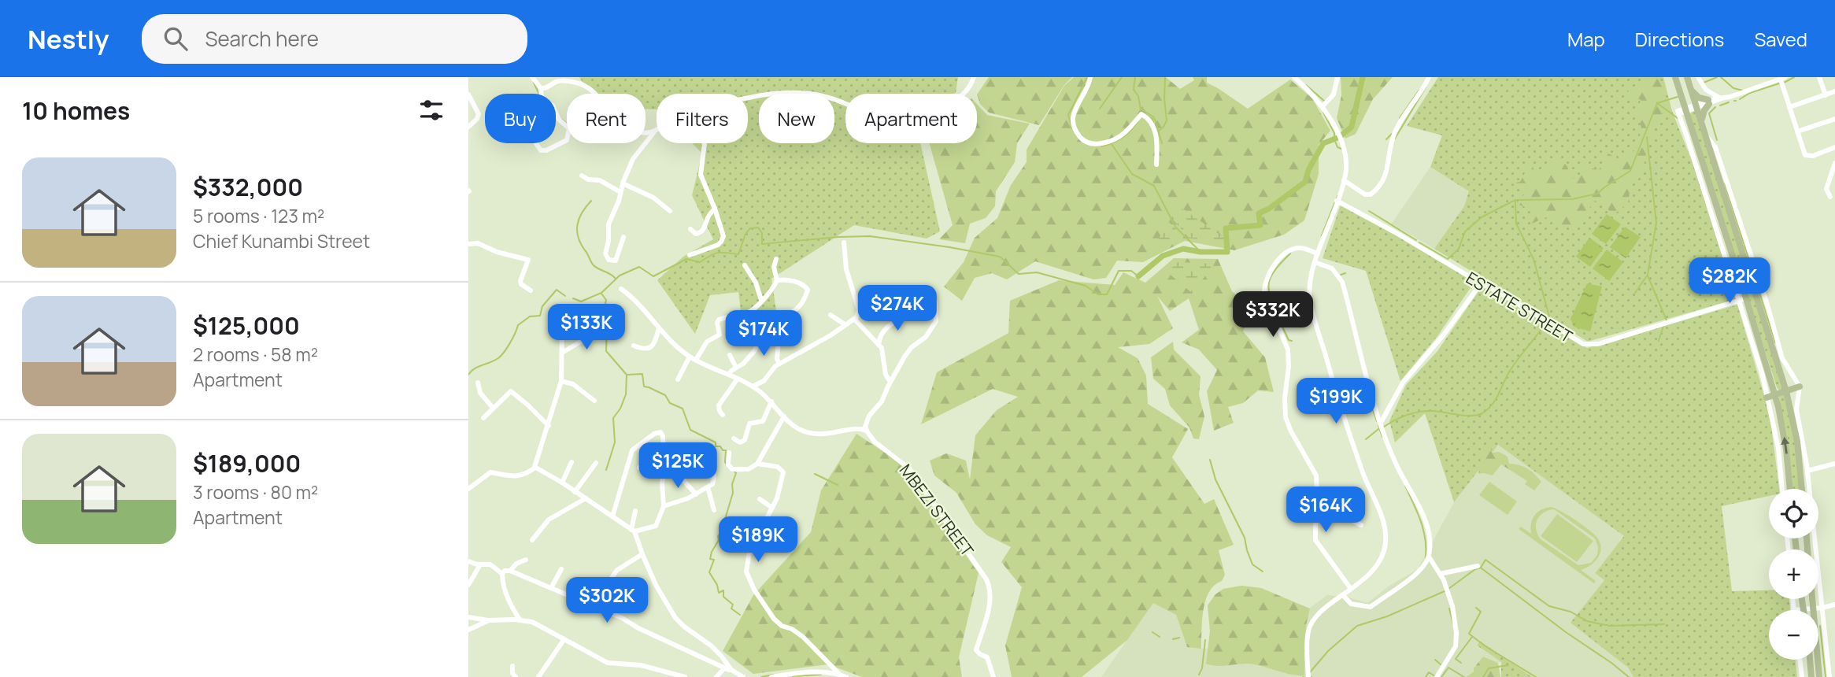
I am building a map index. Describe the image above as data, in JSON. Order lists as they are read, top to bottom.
{
  "streets": {
    "street": ["ESTATE STREET", "MBEZI STREET"]
  },
  "page": {
    "header": "Nestly",
    "search": "Search here",
    "nav": ["Map", "Directions", "Saved"],
    "heading": "10 homes",
    "chip": [
      "Buy",
      "Rent",
      "Filters",
      "New",
      "Apartment"
    ],
    "list": [
      {
        "name": "$332,000",
        "note": "5 rooms · 123 m² · Chief Kunambi Street"
      },
      {
        "name": "$125,000",
        "note": "2 rooms · 58 m² · Apartment"
      },
      {
        "name": "$189,000",
        "note": "3 rooms · 80 m² · Apartment"
      }
    ],
    "price": [
      "$282K",
      "$274K",
      "$332K",
      "$133K",
      "$174K",
      "$199K",
      "$125K",
      "$164K",
      "$189K",
      "$302K"
    ],
    "map_buttons": ["+", "−"]
  }
}
